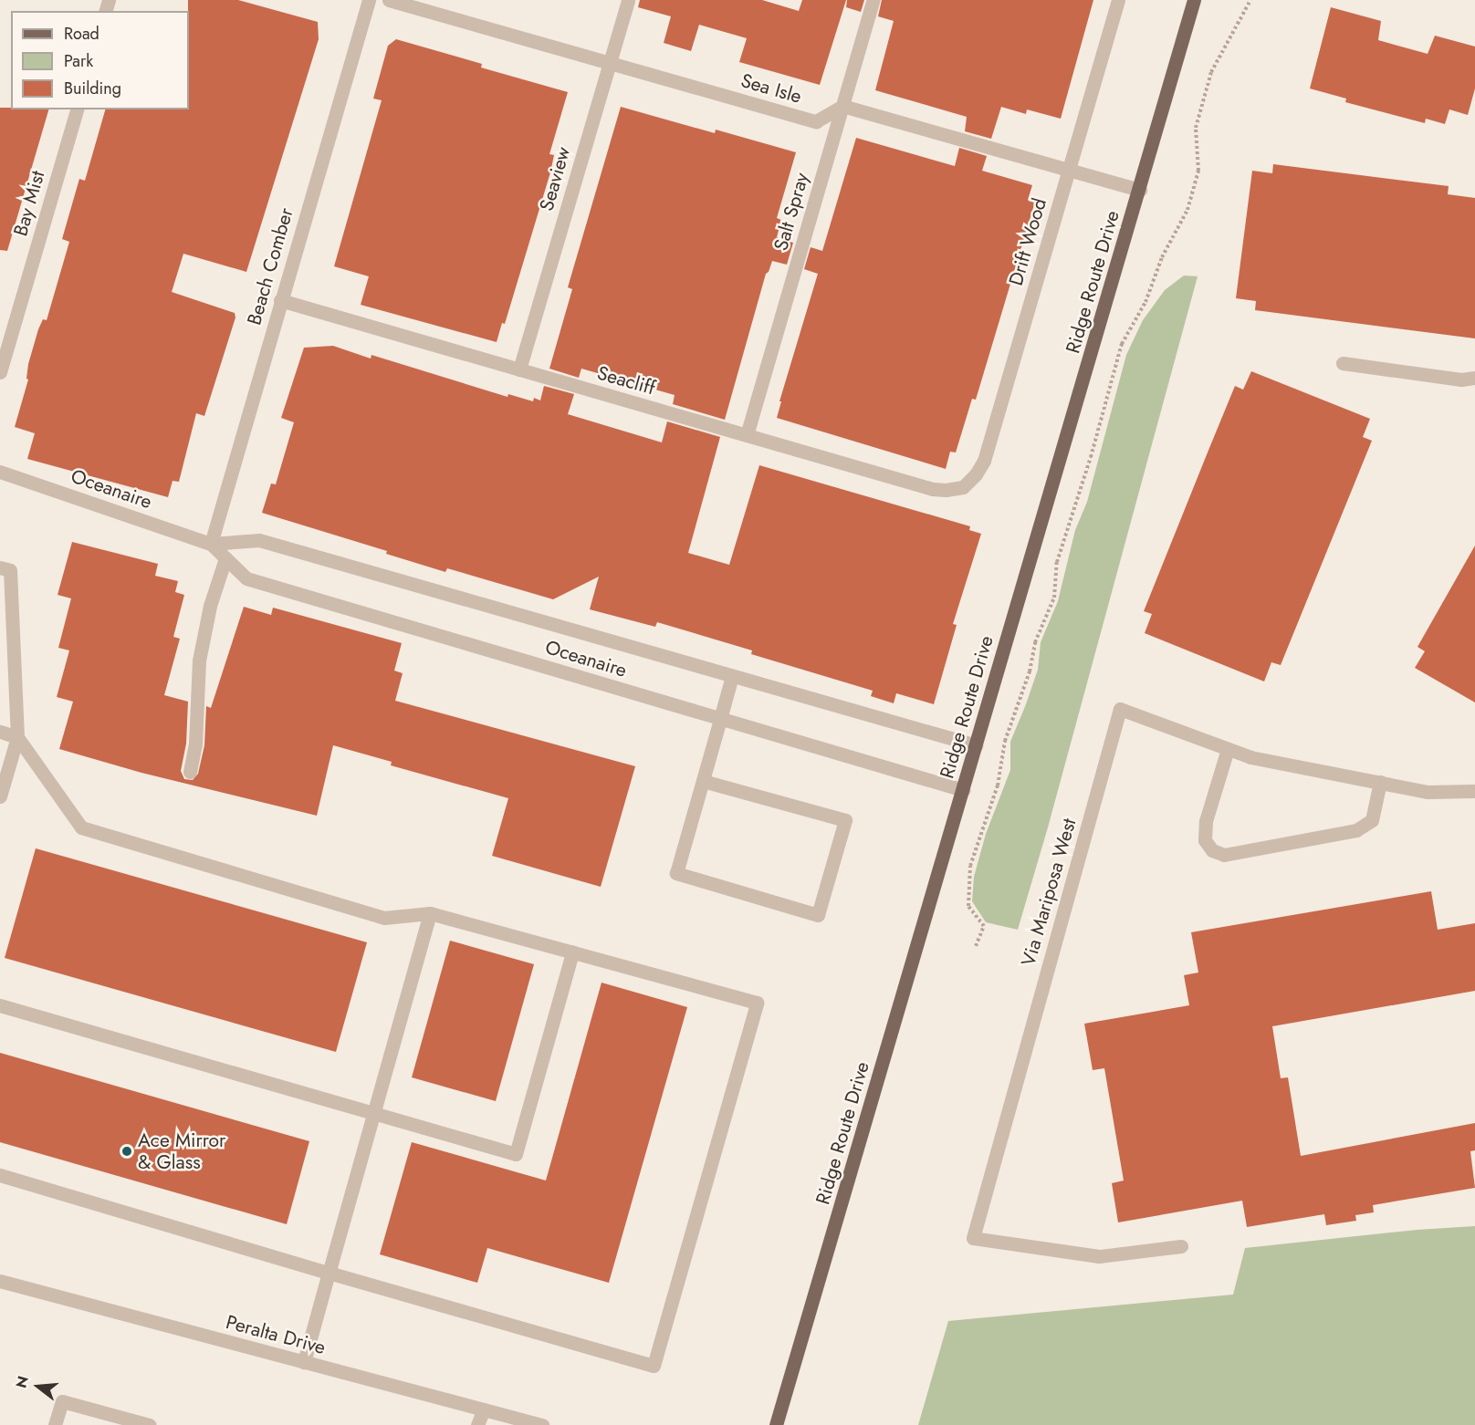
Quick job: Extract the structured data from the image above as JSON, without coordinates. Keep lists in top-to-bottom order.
{
  "streets": {
    "main road": ["Ridge Route Drive"],
    "street": [
      "Sea Isle",
      "Seaview",
      "Bay Mist",
      "Salt Spray",
      "Drift Wood",
      "Beach Comber",
      "Seacliff",
      "Oceanaire",
      "Via Mariposa West",
      "Peralta Drive"
    ]
  },
  "crossings": [
    ["Sea Isle", "Seaview"],
    ["Sea Isle", "Salt Spray"],
    ["Seaview", "Seacliff"],
    ["Salt Spray", "Seacliff"],
    ["Drift Wood", "Seacliff"],
    ["Beach Comber", "Seacliff"],
    ["Beach Comber", "Oceanaire"],
    ["Ridge Route Drive", "Oceanaire"]
  ],
  "places": ["Ace Mirror & Glass"],
  "legend": ["Road", "Park", "Building"],
  "north": "left"
}
